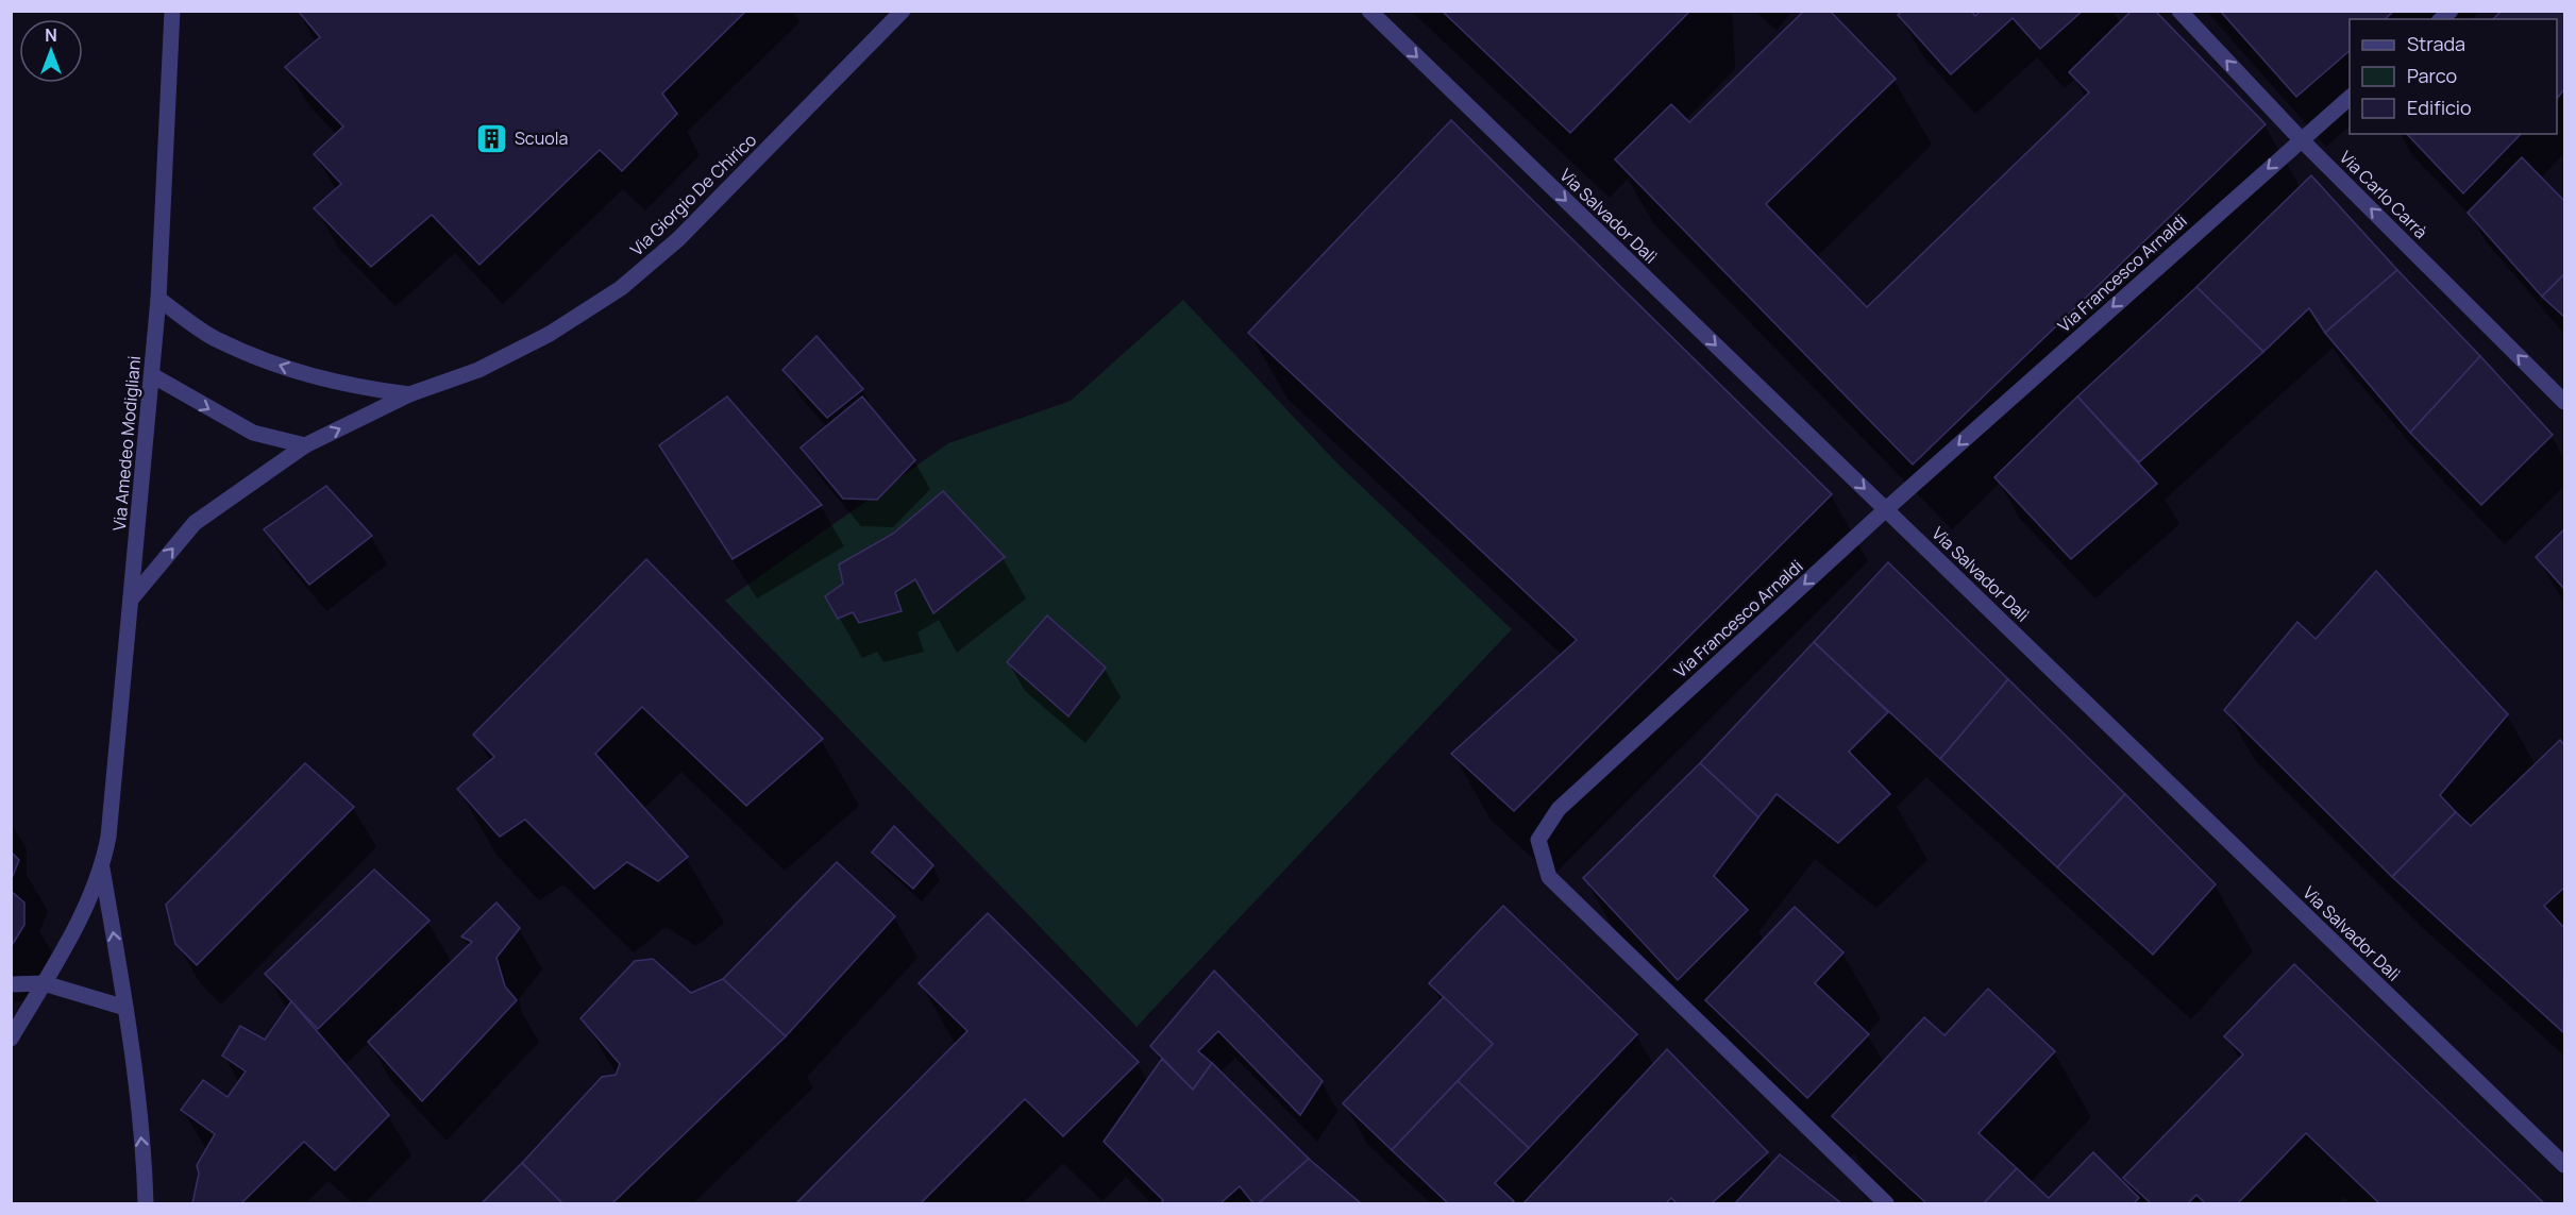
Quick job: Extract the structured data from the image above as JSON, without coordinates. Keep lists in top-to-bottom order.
{
  "streets": {
    "street": [
      "Via Giorgio De Chirico",
      "Via Carlo Carrà",
      "Via Salvador Dalì",
      "Via Francesco Arnaldi",
      "Via Amedeo Modigliani"
    ]
  },
  "crossings": [
    ["Via Giorgio De Chirico", "Via Amedeo Modigliani"],
    ["Via Carlo Carrà", "Via Francesco Arnaldi"],
    ["Via Salvador Dalì", "Via Francesco Arnaldi"]
  ],
  "one_way": ["Via Carlo Carrà", "Via Salvador Dalì"],
  "places": {
    "building": ["Scuola"]
  },
  "legend": ["Strada", "Parco", "Edificio"],
  "north": "top"
}
